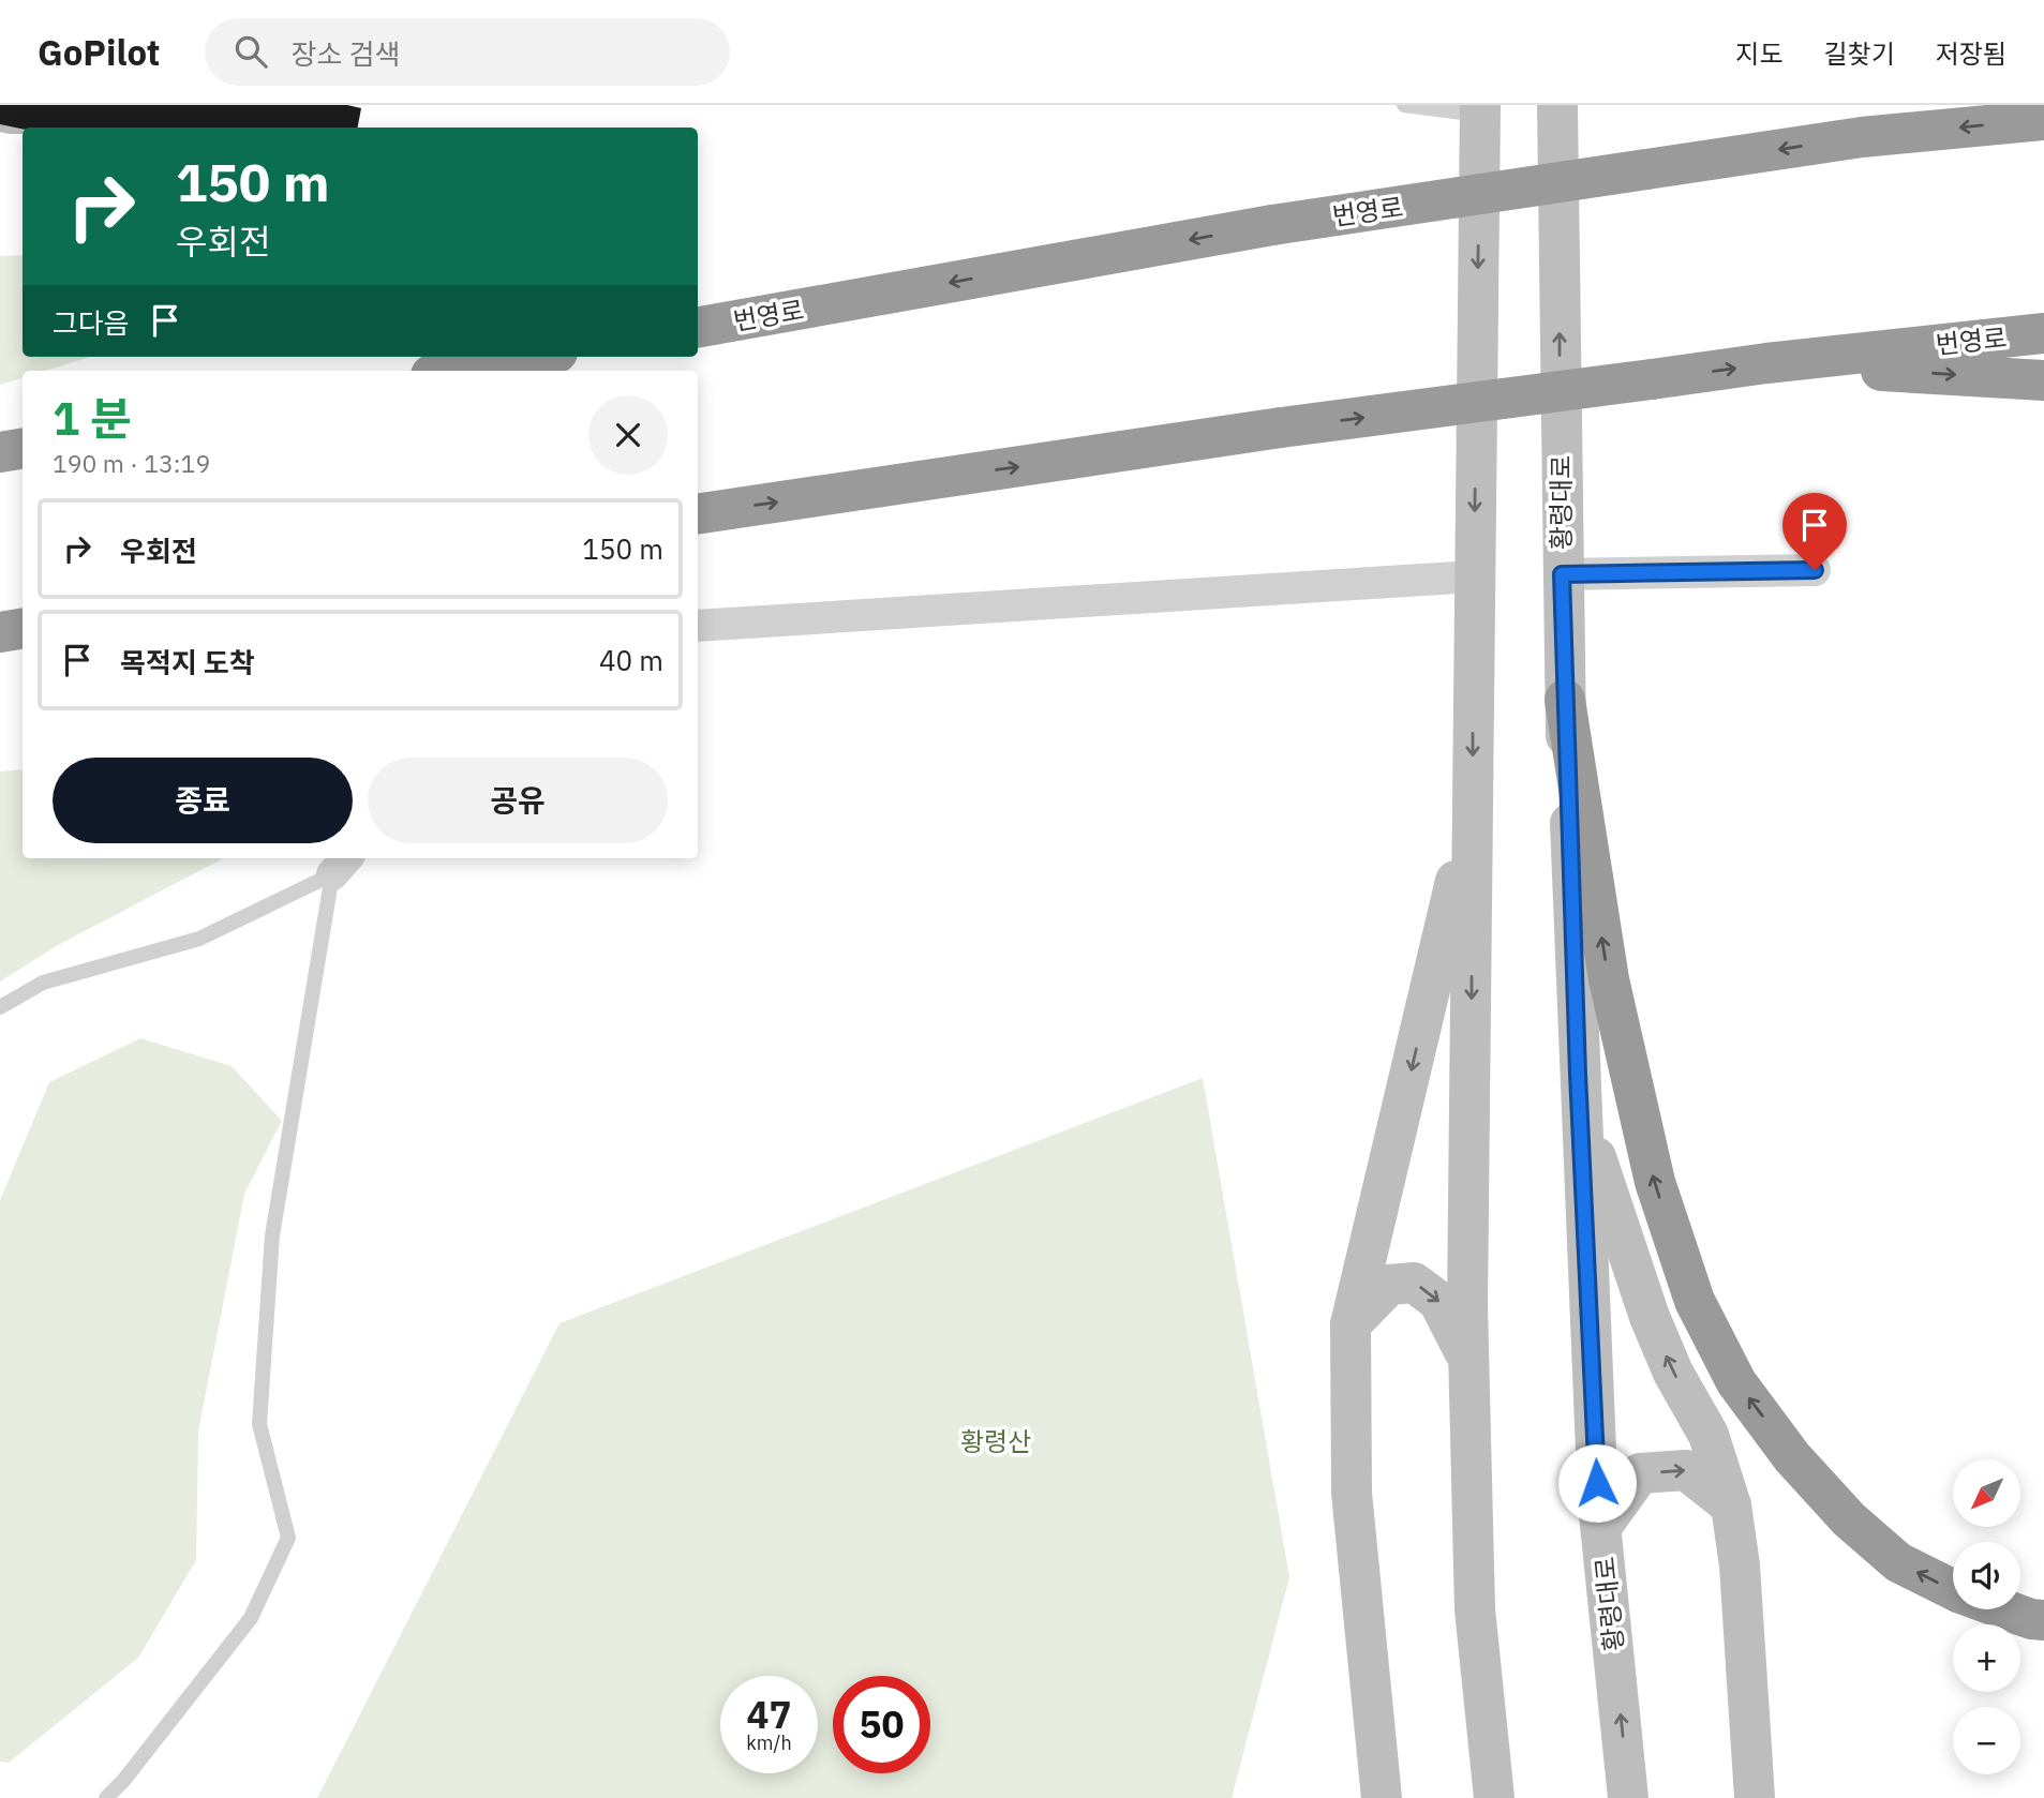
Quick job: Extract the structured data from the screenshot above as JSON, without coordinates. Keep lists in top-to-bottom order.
{
  "streets": {
    "highway": ["번영로"],
    "main road": ["황령대로"]
  },
  "parks": ["황령산"],
  "north": "bottom left",
  "page": {
    "header": "GoPilot",
    "search": "장소 검색",
    "nav": ["지도", "길찾기", "저장됨"],
    "turn": ["150 m", "우회전"],
    "then": "그다음",
    "heading": ["1 분", "190 m · 13:19"],
    "list": [
      {
        "name": "우회전",
        "value": "150 m"
      },
      {
        "name": "목적지 도착",
        "value": "40 m"
      }
    ],
    "buttons": ["종료", "공유"],
    "map_buttons": ["+", "−"],
    "speed": "47 km/h",
    "limit": "50"
  }
}
